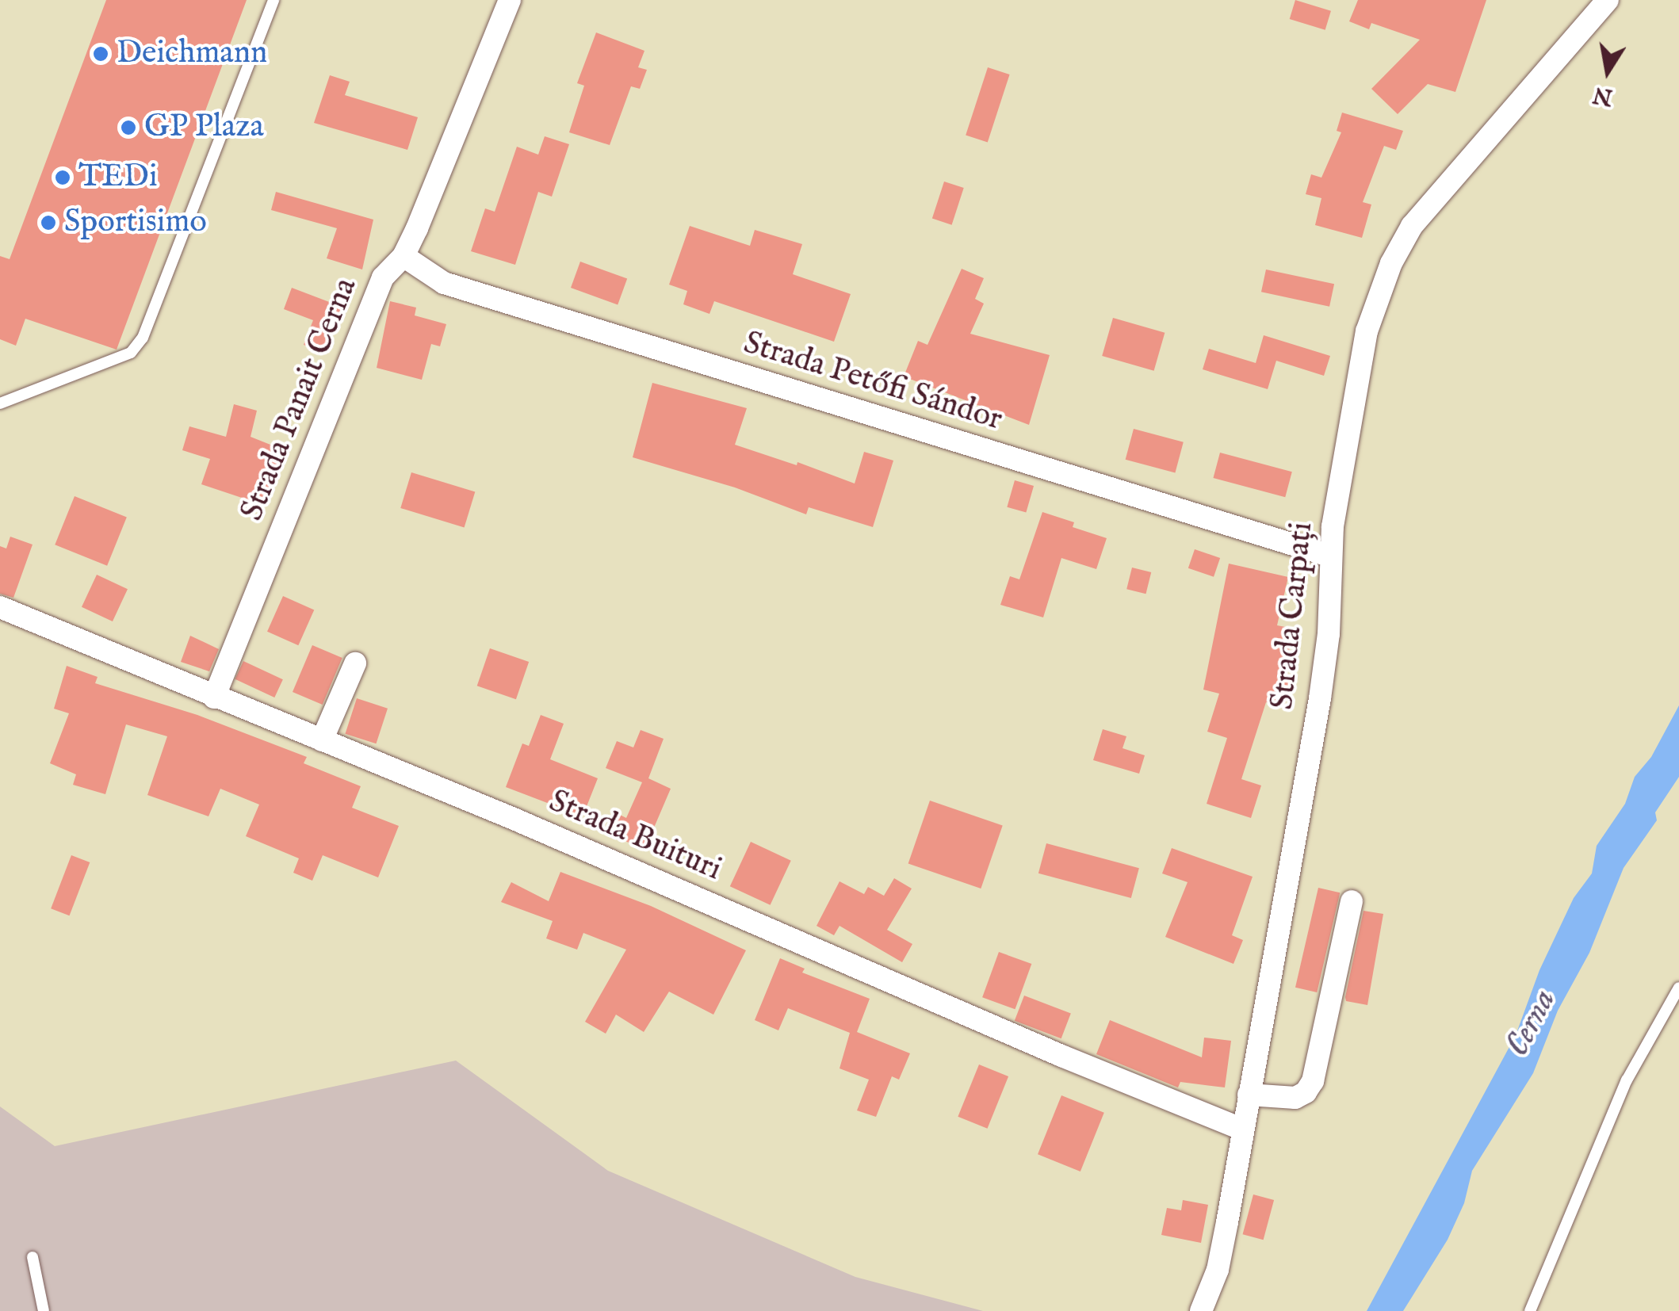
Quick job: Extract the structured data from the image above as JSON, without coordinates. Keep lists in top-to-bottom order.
{
  "streets": {
    "street": [
      "Strada Petőfi Sándor",
      "Strada Panait Cerna",
      "Strada Carpați",
      "Strada Buituri"
    ]
  },
  "crossings": [
    ["Strada Petőfi Sándor", "Strada Panait Cerna"],
    ["Strada Petőfi Sándor", "Strada Carpați"],
    ["Strada Panait Cerna", "Strada Buituri"],
    ["Strada Carpați", "Strada Buituri"]
  ],
  "water": ["Cerna"],
  "places": [
    "Deichmann",
    "GP Plaza",
    "TEDi",
    "Sportisimo"
  ],
  "north": "bottom"
}
